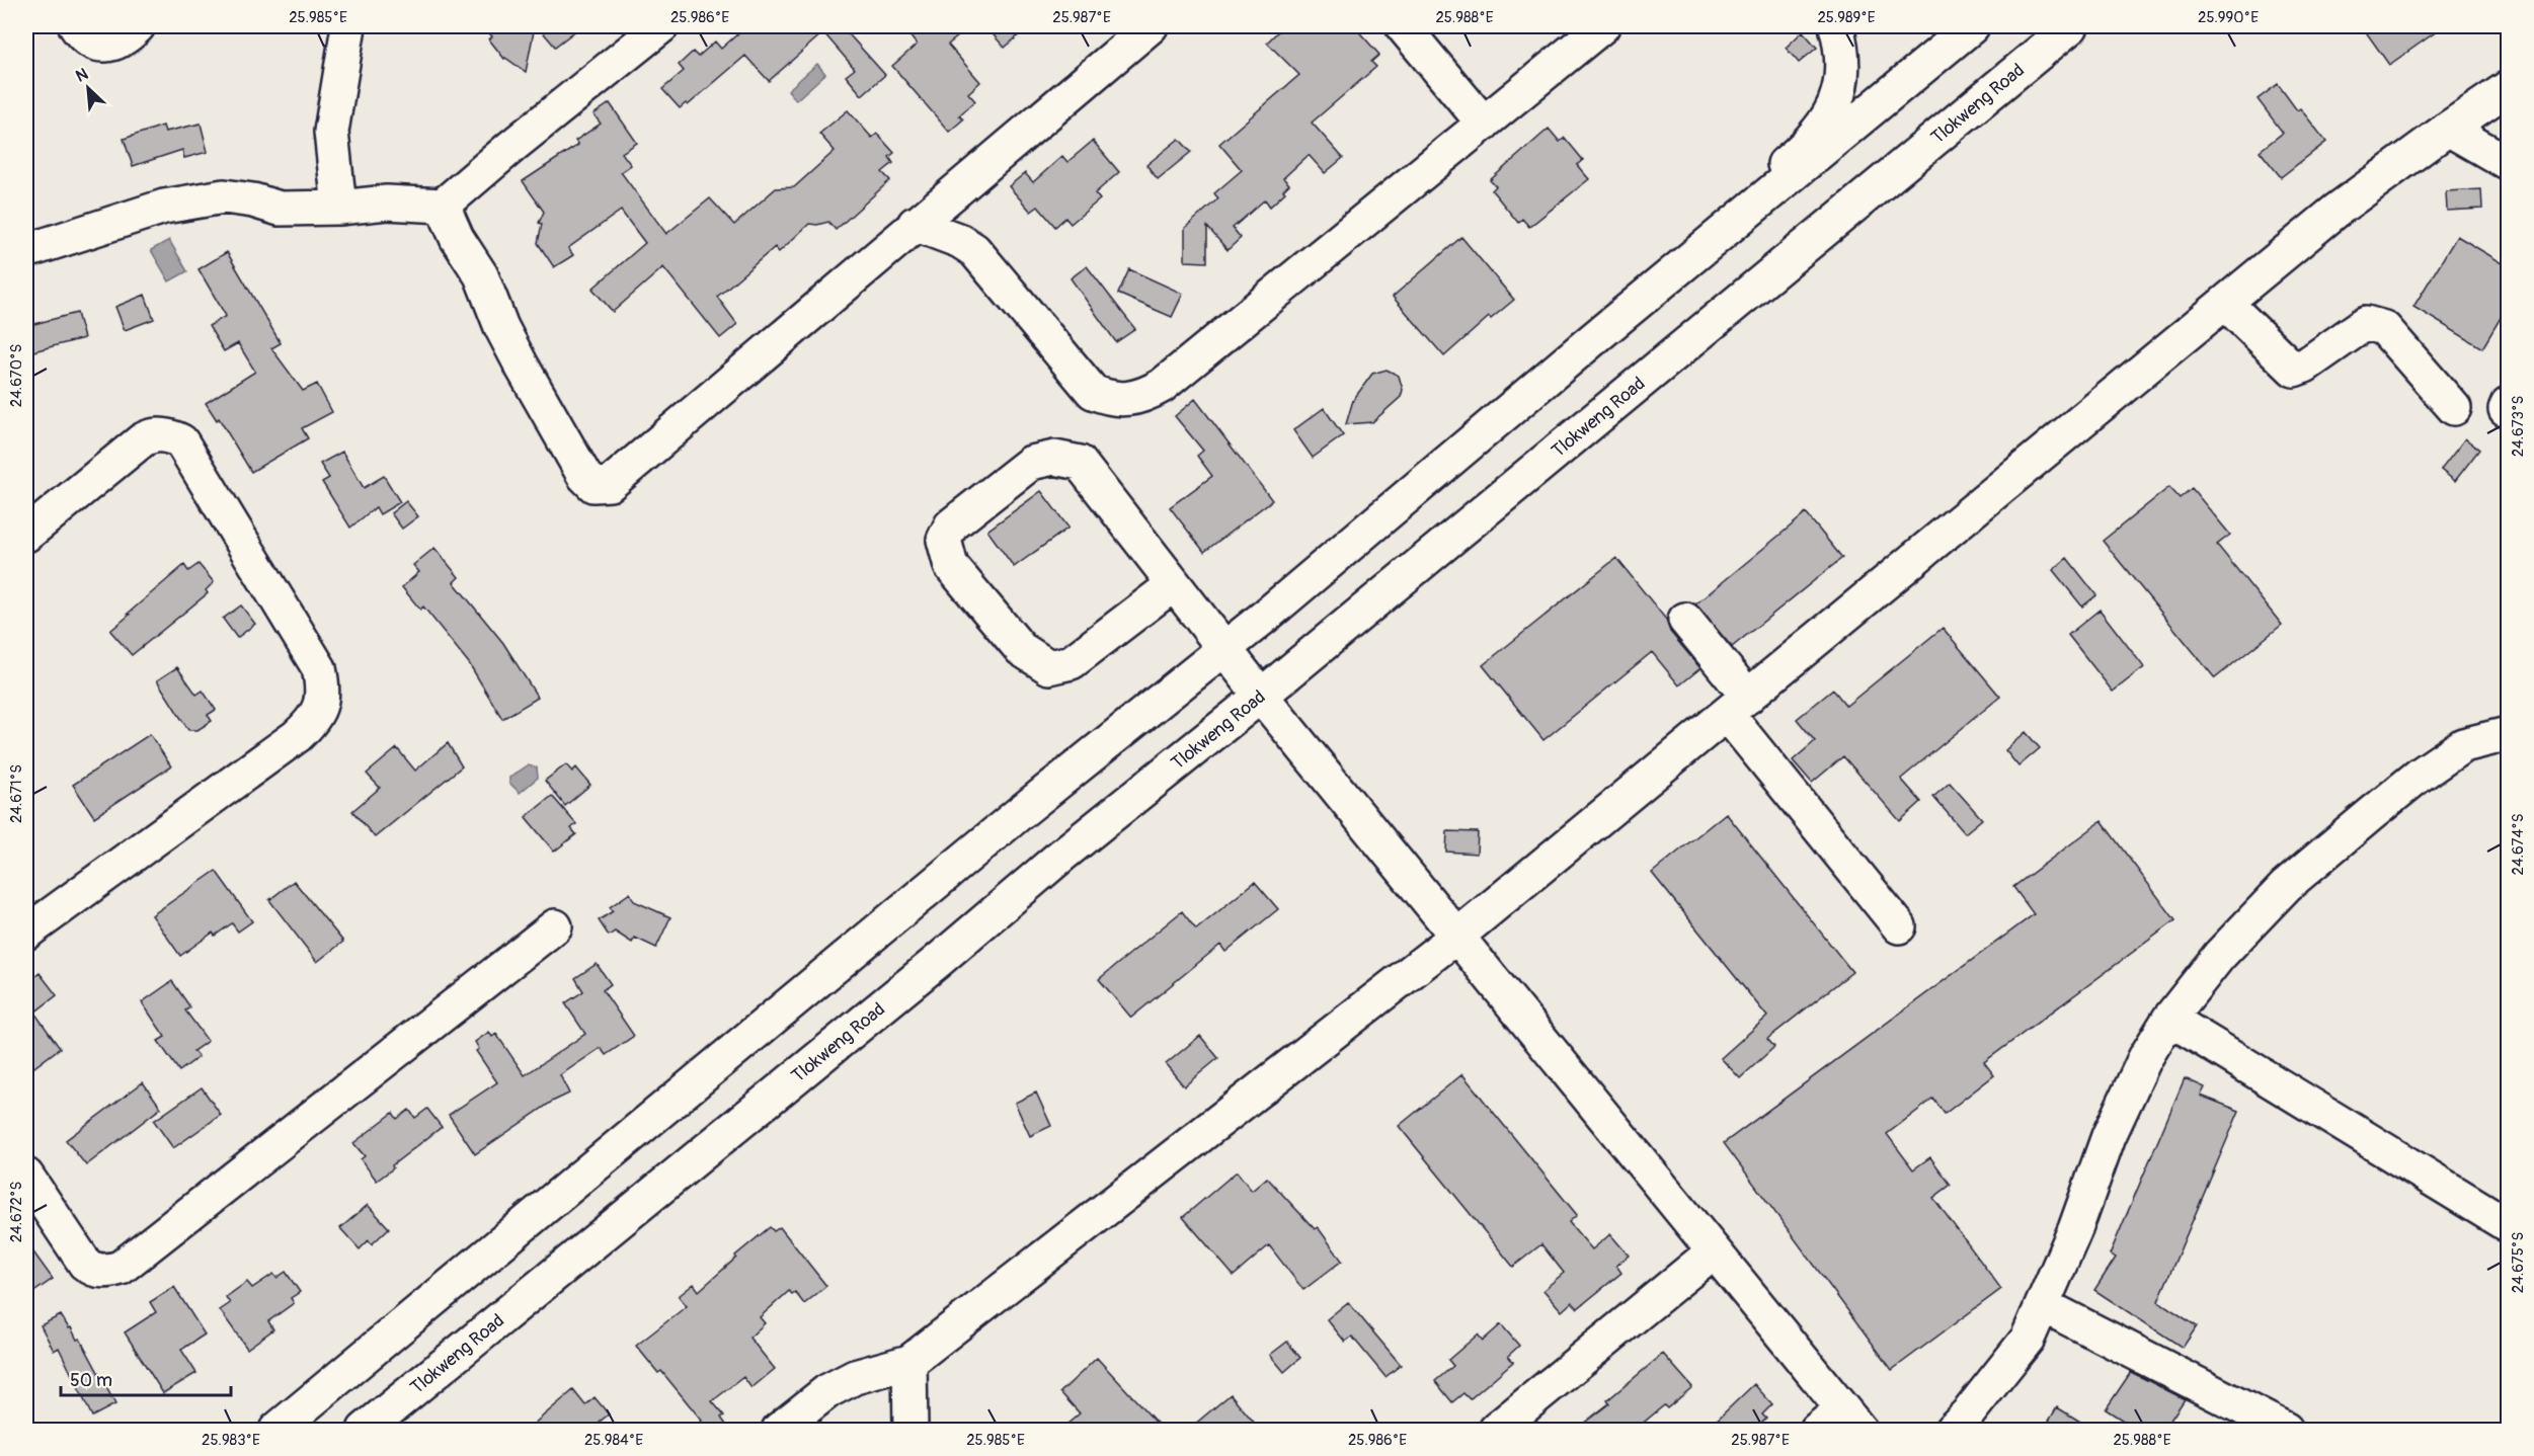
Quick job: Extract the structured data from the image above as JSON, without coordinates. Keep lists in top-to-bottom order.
{
  "streets": {
    "street": ["Tlokweng Road"]
  },
  "scale_bar": "50 m",
  "north": "top left",
  "coordinates": [
    "25.985°E",
    "25.986°E",
    "25.987°E",
    "25.988°E",
    "25.989°E",
    "25.990°E",
    "24.670°S",
    "24.673°S",
    "24.671°S",
    "24.674°S",
    "24.672°S",
    "24.675°S",
    "25.983°E",
    "25.984°E"
  ]
}
